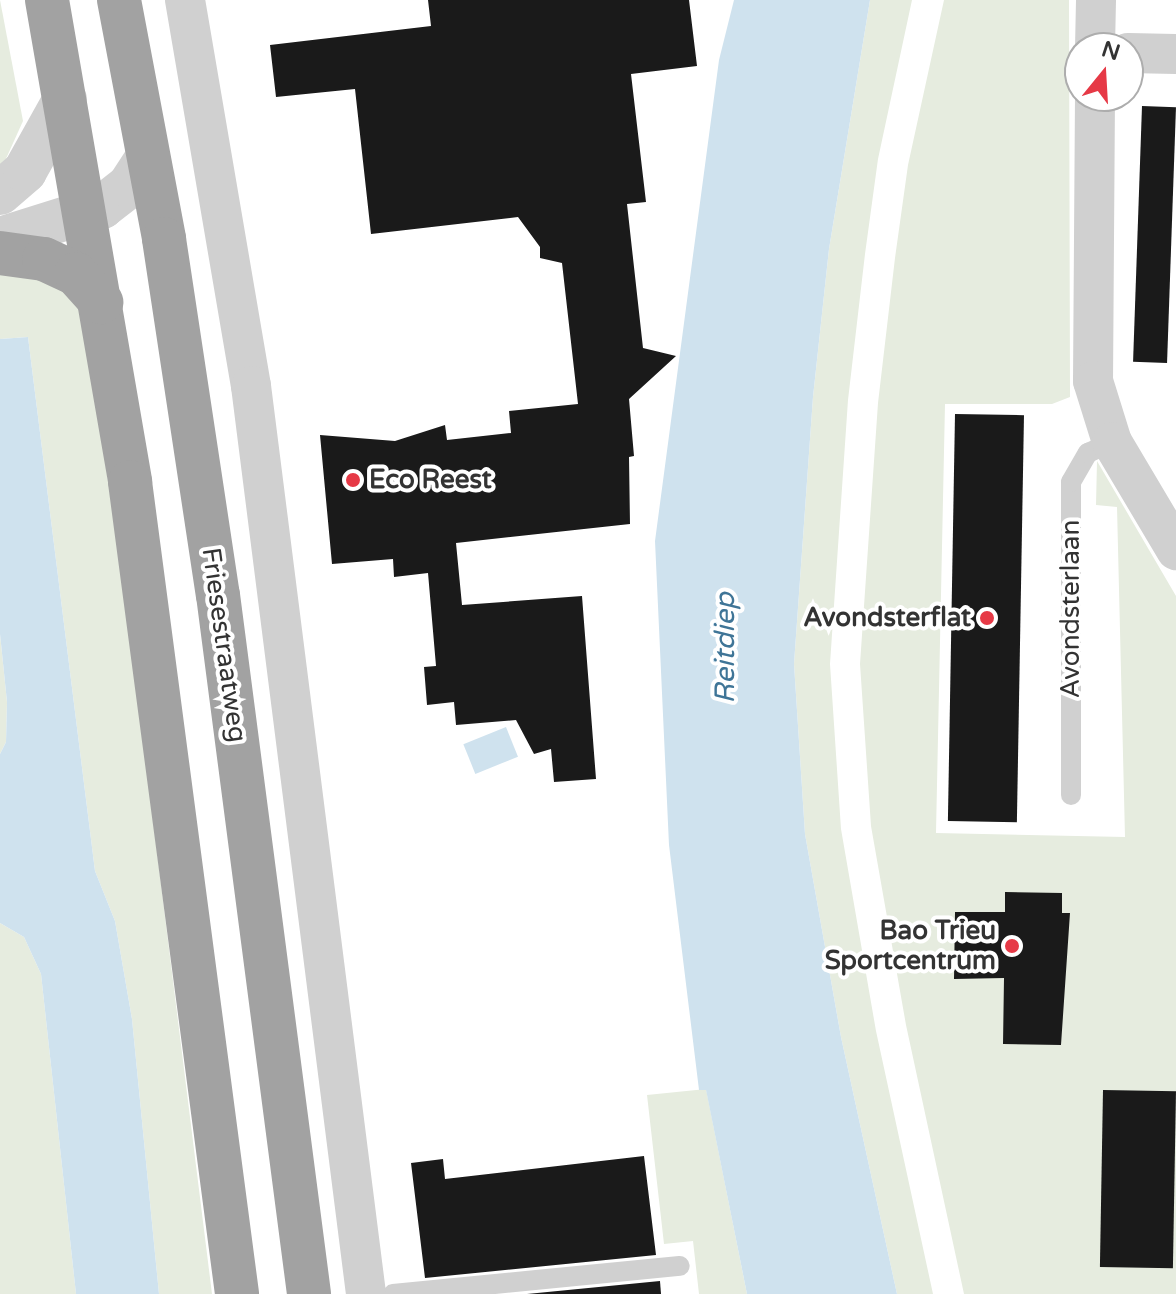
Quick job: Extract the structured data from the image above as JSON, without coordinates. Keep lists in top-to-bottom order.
{
  "streets": {
    "highway": ["Friesestraatweg"],
    "lane": ["Avondsterlaan"]
  },
  "water": ["Reitdiep"],
  "places": ["Eco Reest", "Avondsterflat", "Bao Trieu Sportcentrum"],
  "north": "top"
}
